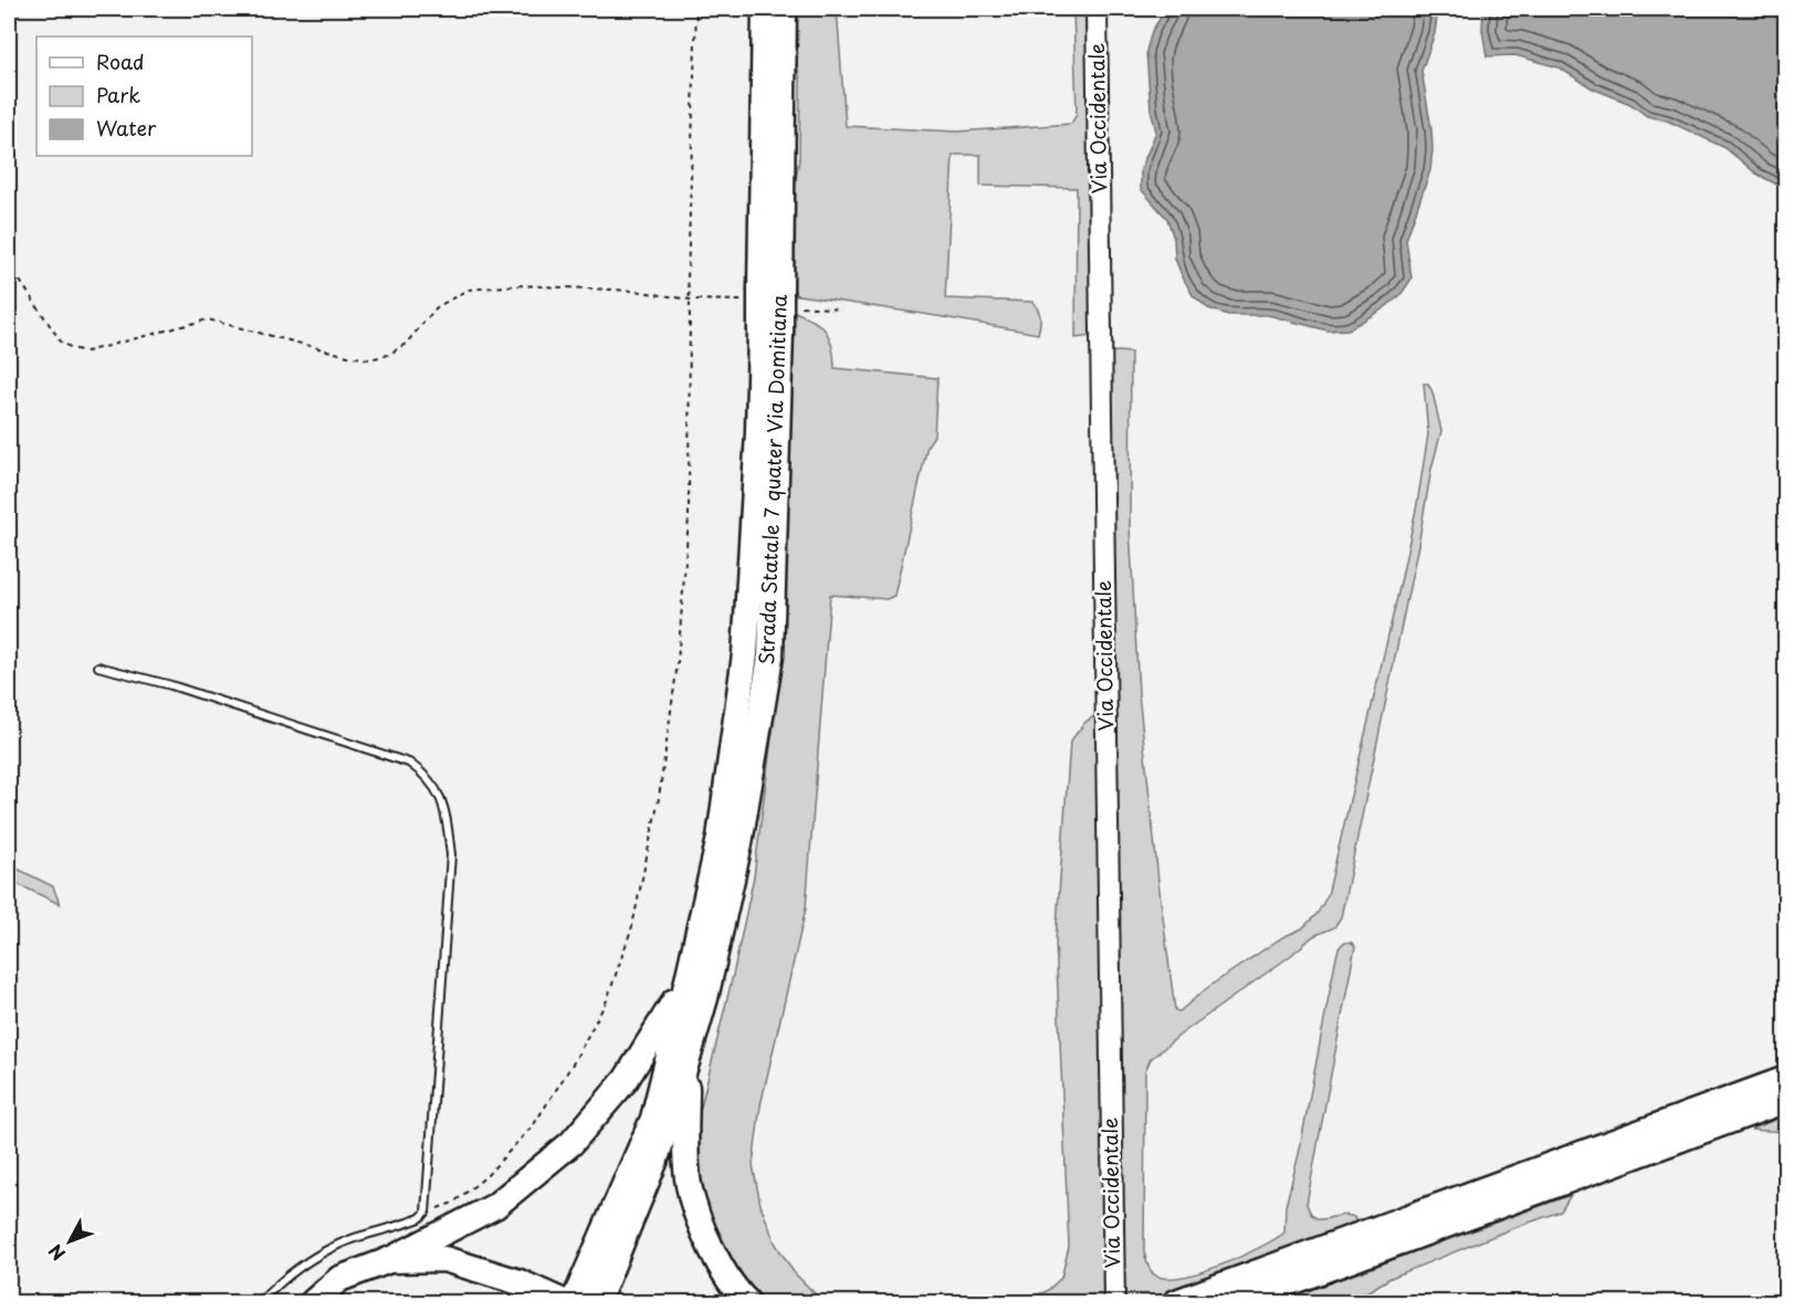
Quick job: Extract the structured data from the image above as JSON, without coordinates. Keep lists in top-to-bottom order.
{
  "streets": {
    "highway": ["Strada Statale 7 quater Via Domitiana"],
    "street": ["Via Occidentale"]
  },
  "legend": ["Road", "Park", "Water"],
  "north": "bottom left"
}
